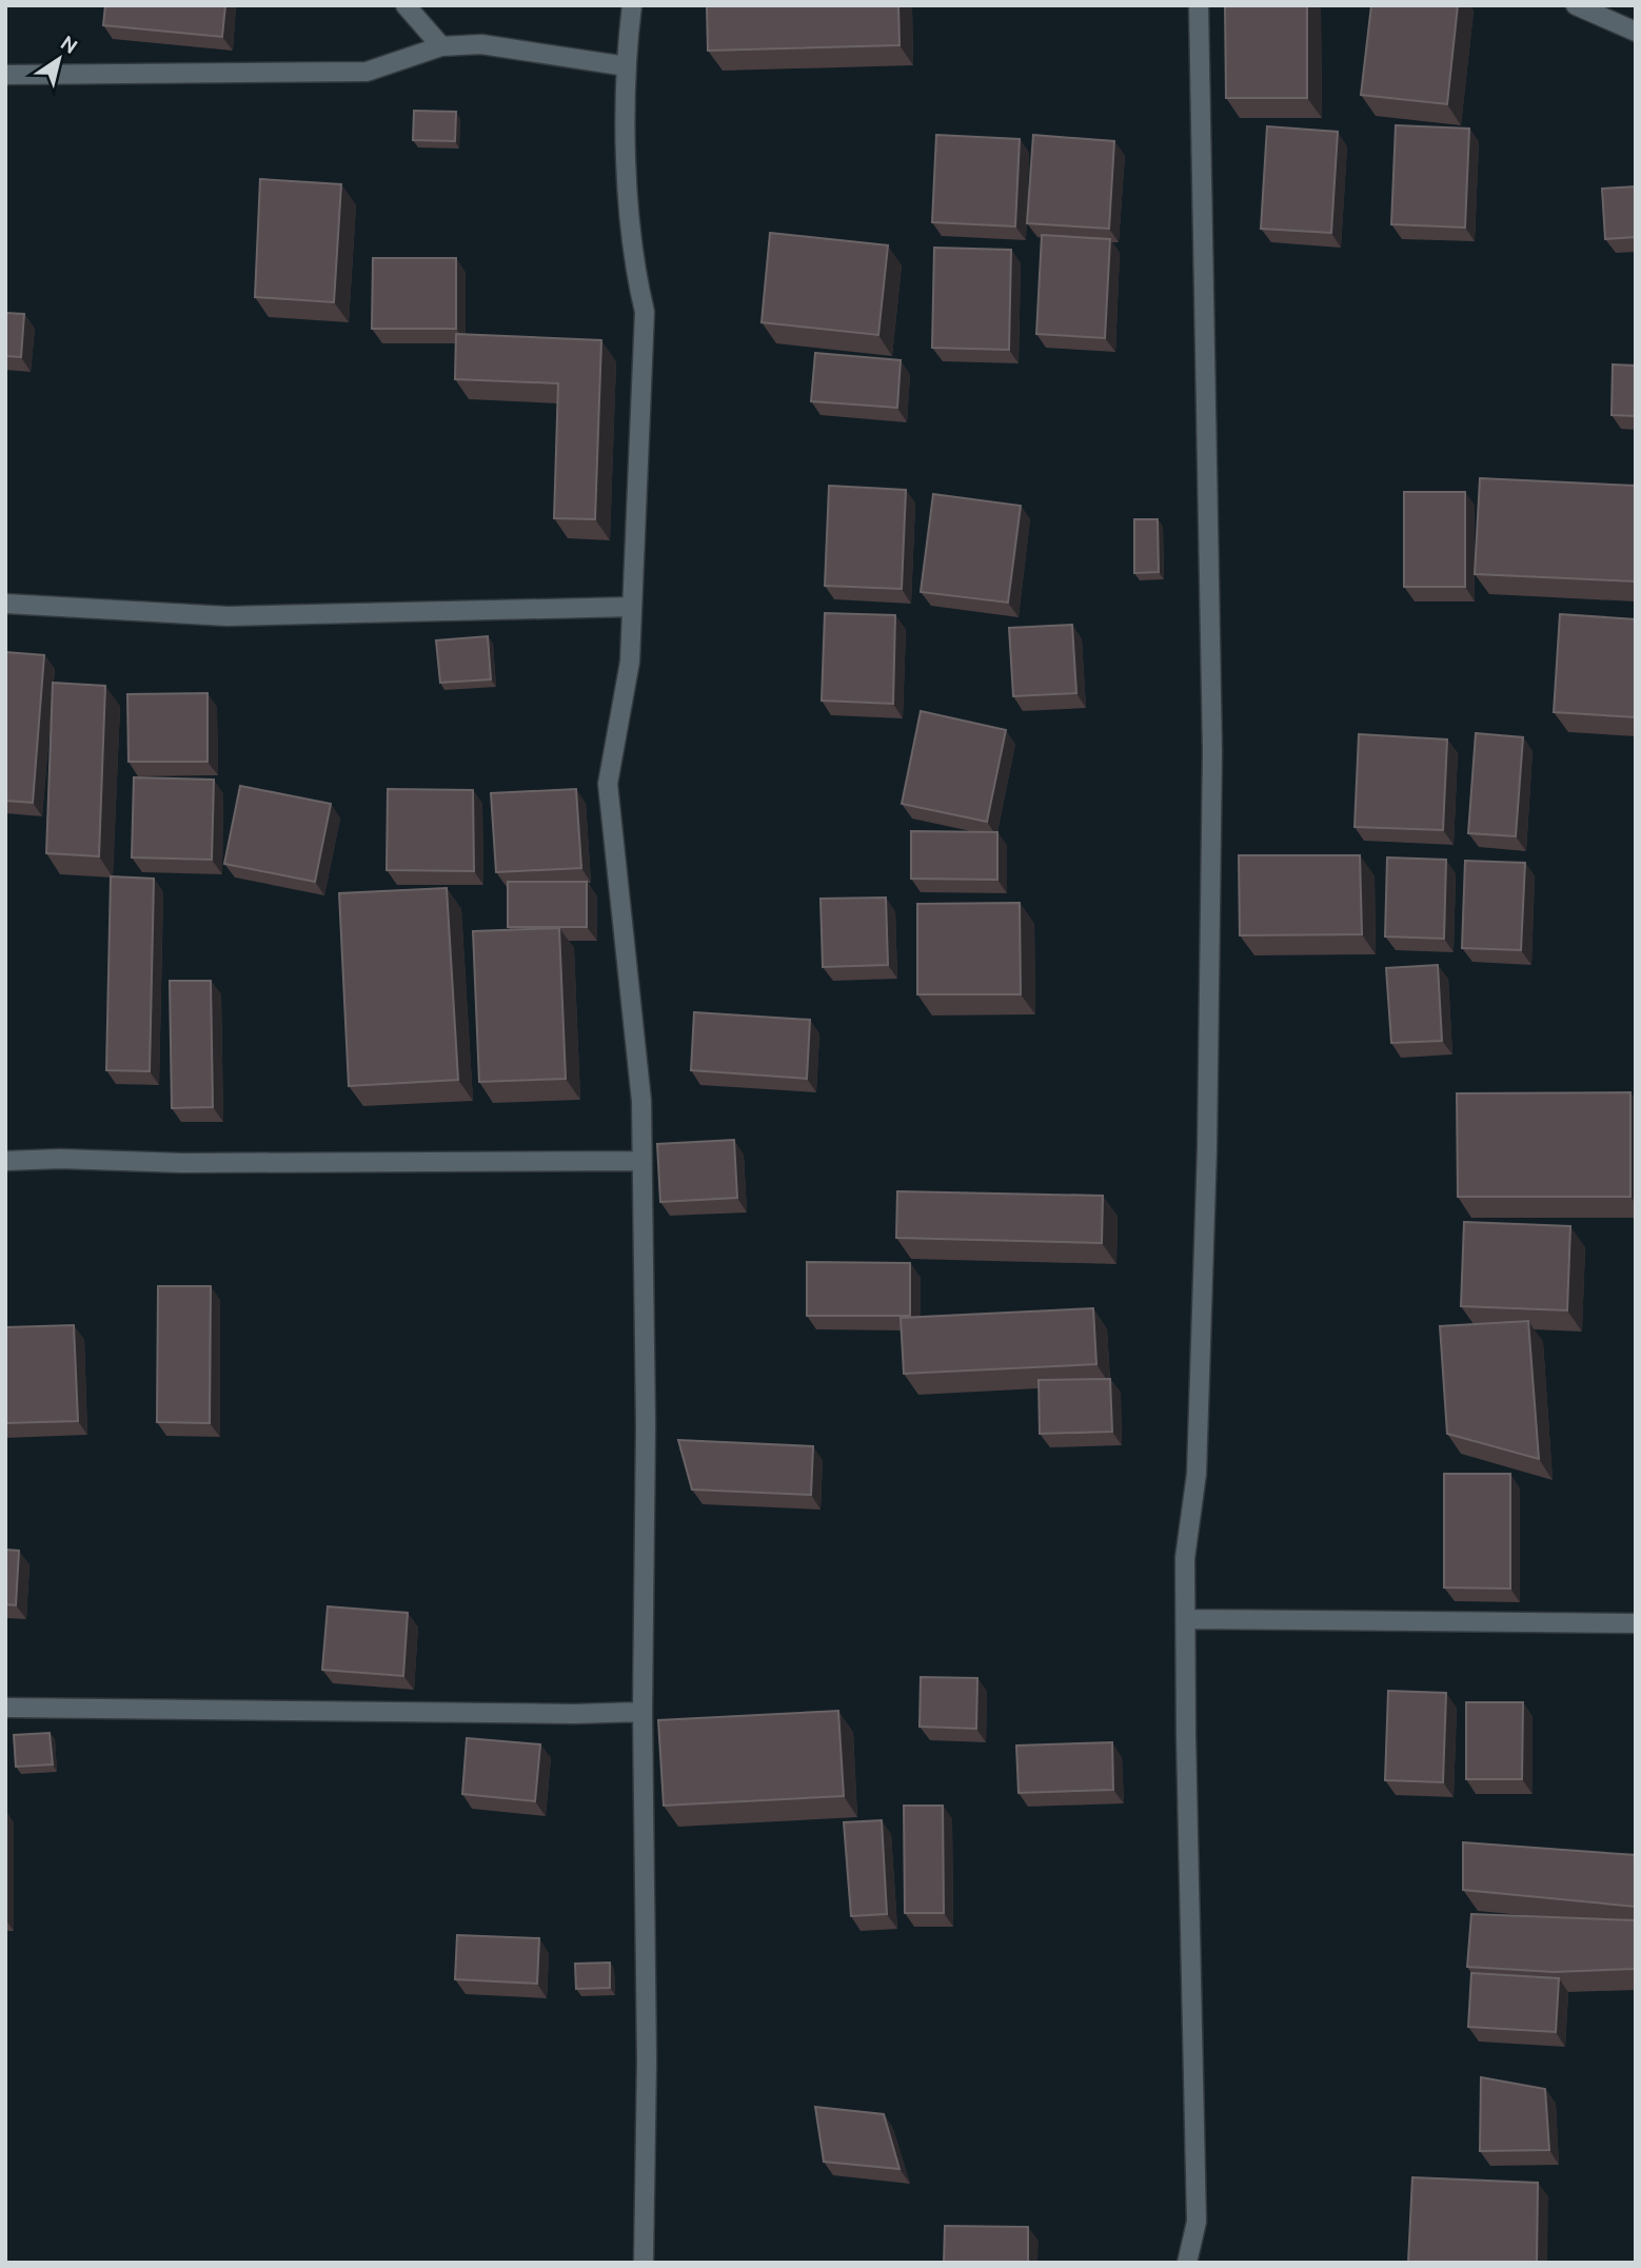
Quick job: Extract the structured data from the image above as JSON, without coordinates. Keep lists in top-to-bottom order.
{
  "north": "top right"
}
